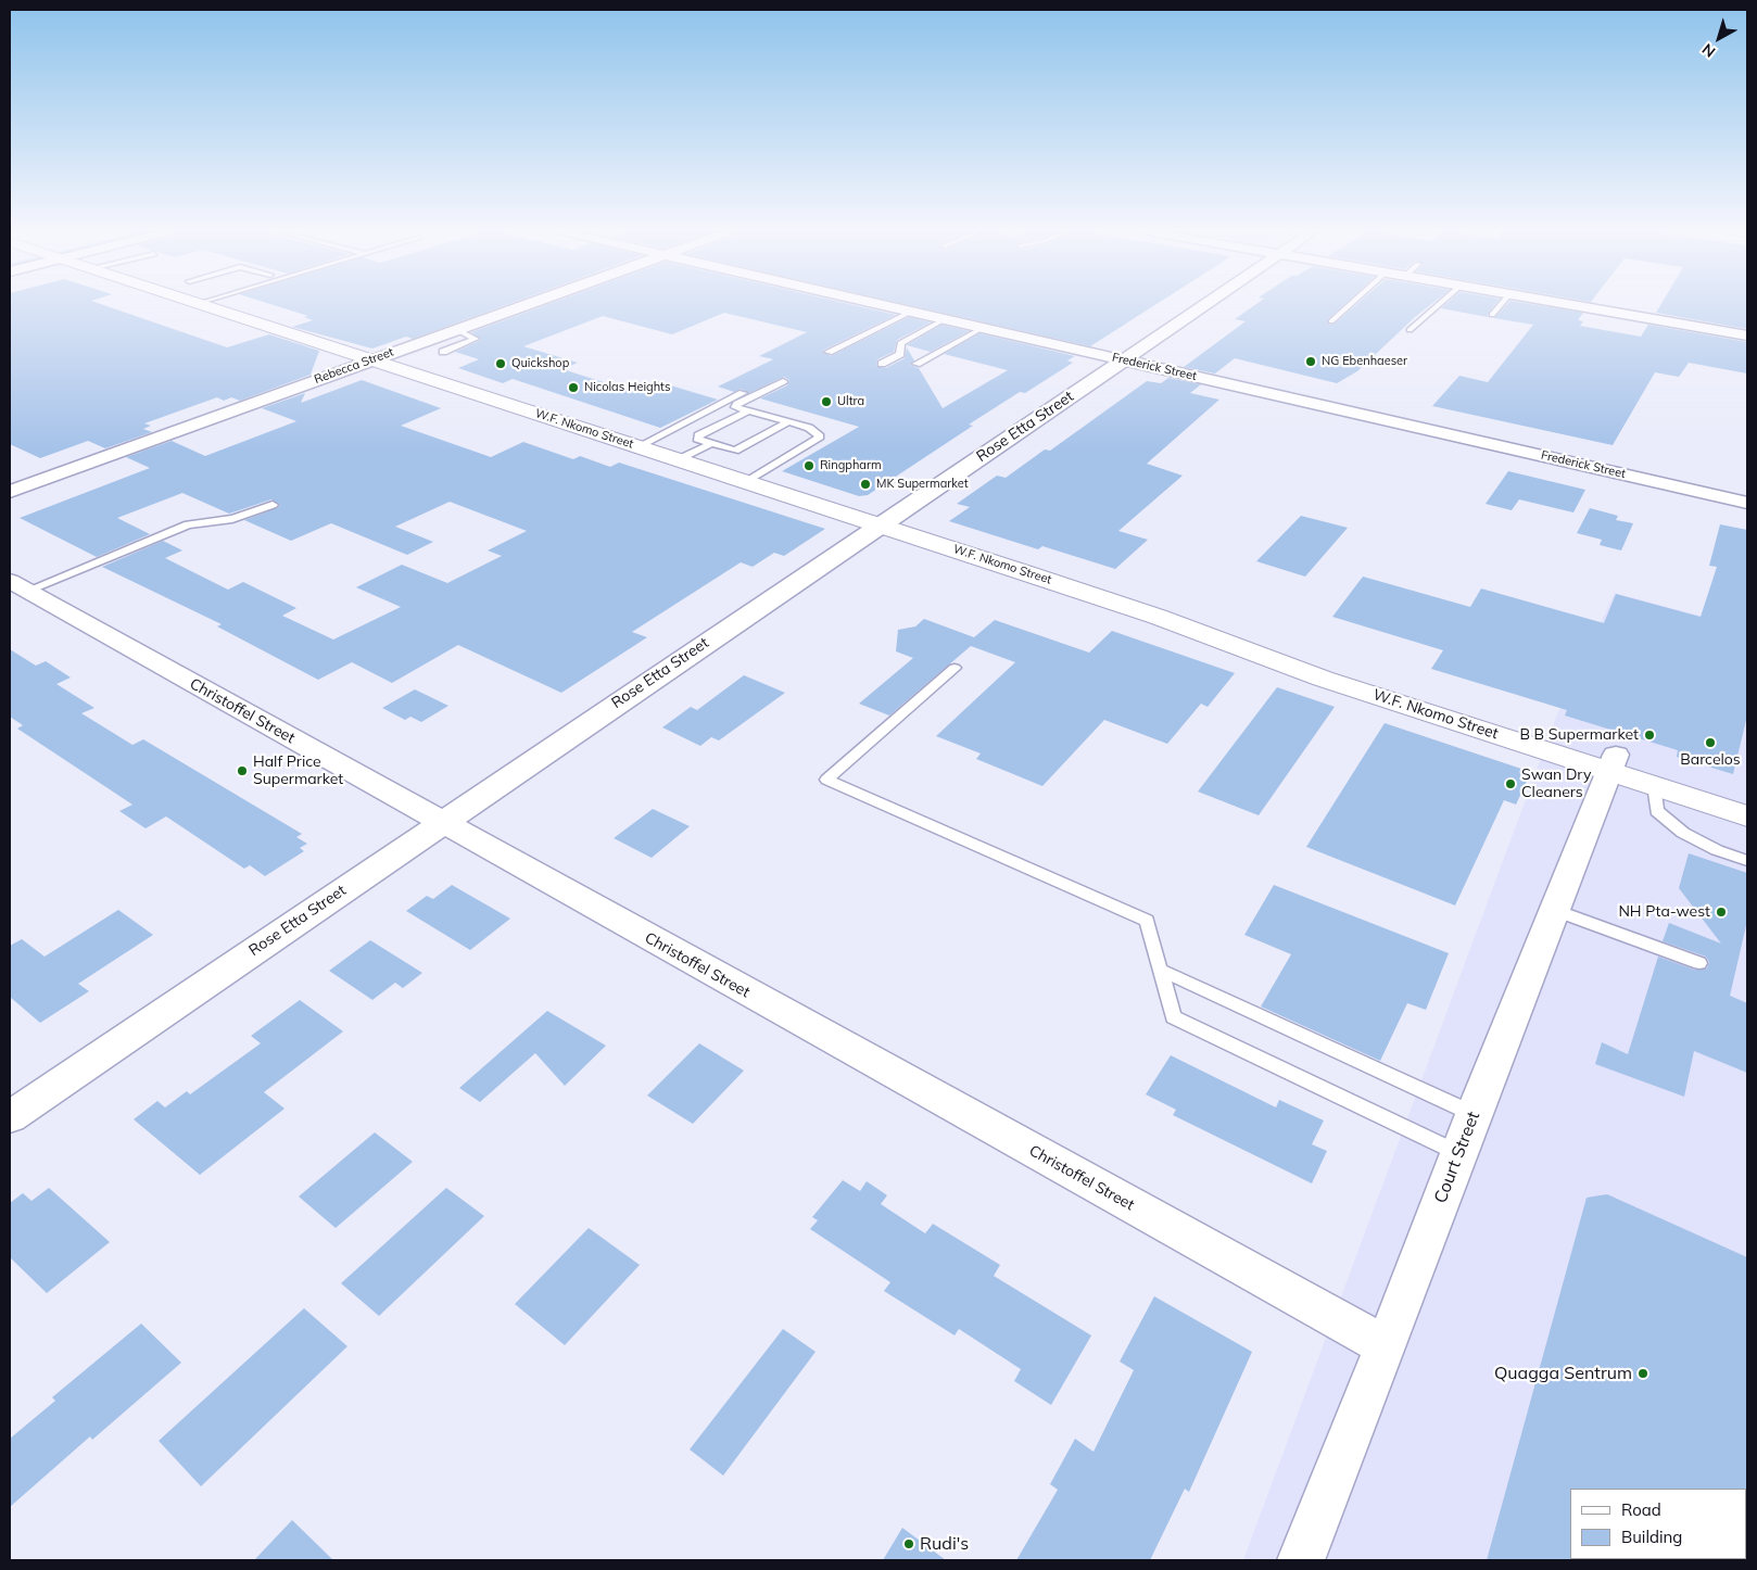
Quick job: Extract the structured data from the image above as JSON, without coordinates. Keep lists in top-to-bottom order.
{
  "streets": {
    "main road": ["W.F. Nkomo Street"],
    "street": [
      "Rebecca Street",
      "Frederick Street",
      "Rose Etta Street",
      "Christoffel Street",
      "Court Street"
    ]
  },
  "crossings": [
    ["Rebecca Street", "W.F. Nkomo Street"],
    ["Frederick Street", "Rose Etta Street"],
    ["Rose Etta Street", "W.F. Nkomo Street"],
    ["Rose Etta Street", "Christoffel Street"],
    ["W.F. Nkomo Street", "Court Street"],
    ["Christoffel Street", "Court Street"]
  ],
  "places": [
    "NG Ebenhaeser",
    "Quickshop",
    "Nicolas Heights",
    "Ultra",
    "Ringpharm",
    "MK Supermarket",
    "B B Supermarket",
    "Barcelos",
    "Half Price Supermarket",
    "Swan Dry Cleaners",
    "NH Pta-west",
    "Quagga Sentrum",
    "Rudi's"
  ],
  "legend": ["Road", "Building"],
  "north": "bottom left"
}
